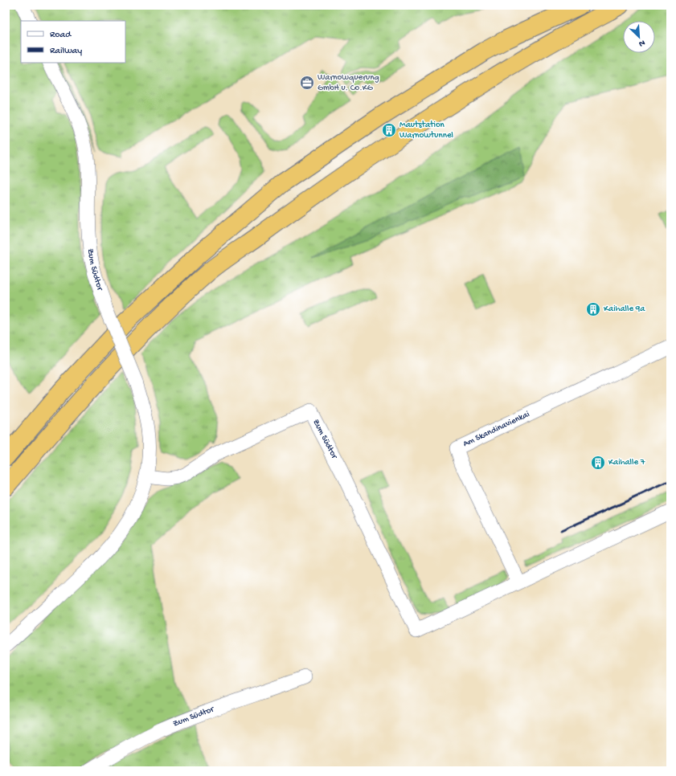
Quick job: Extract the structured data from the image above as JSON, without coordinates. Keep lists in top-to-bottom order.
{
  "streets": {
    "street": ["Zum Südtor", "Am Skandinavienkai"]
  },
  "crossings": [
    ["Zum Südtor", "Am Skandinavienkai"]
  ],
  "places": {
    "office": ["Warnowquerung GmbH u. Co.KG"],
    "building": ["Mautstation Warnowtunnel", "Kaihalle 9a", "Kaihalle 7"]
  },
  "legend": ["Road", "Railway"],
  "north": "bottom right"
}
